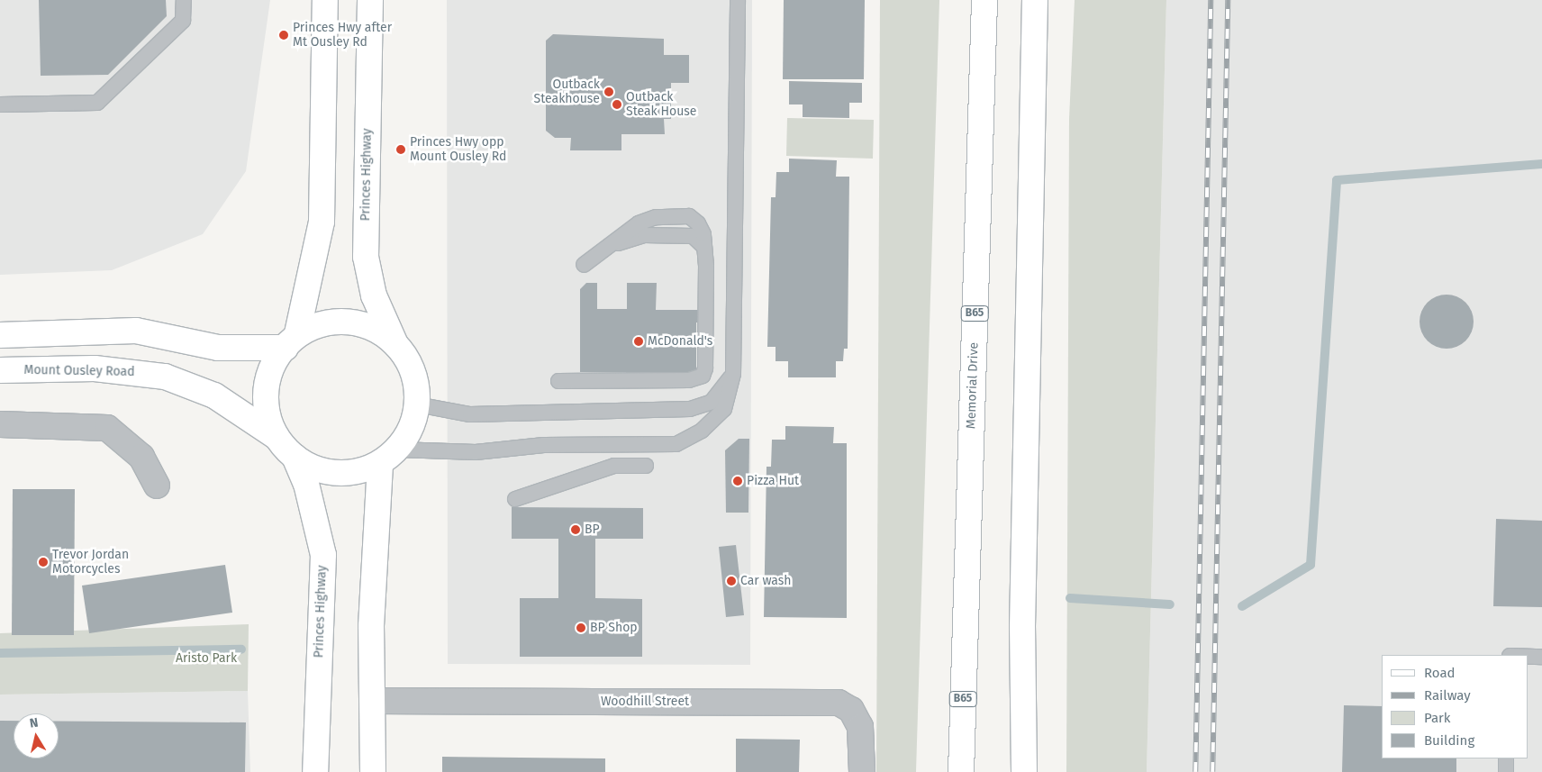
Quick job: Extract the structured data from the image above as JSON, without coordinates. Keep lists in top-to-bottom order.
{
  "streets": {
    "main road": [
      "Princes Highway",
      "B65",
      "Mount Ousley Road",
      "Memorial Drive"
    ],
    "street": ["Woodhill Street"]
  },
  "crossings": [
    ["Princes Highway", "Mount Ousley Road"]
  ],
  "parks": ["Aristo Park"],
  "places": [
    "Princes Hwy after Mt Ousley Rd",
    "Outback Steakhouse",
    "Outback Steak House",
    "Princes Hwy opp Mount Ousley Rd",
    "McDonald's",
    "Pizza Hut",
    "BP",
    "Trevor Jordan Motorcycles",
    "Car wash",
    "BP Shop"
  ],
  "legend": [
    "Road",
    "Railway",
    "Park",
    "Building"
  ],
  "north": "top"
}
